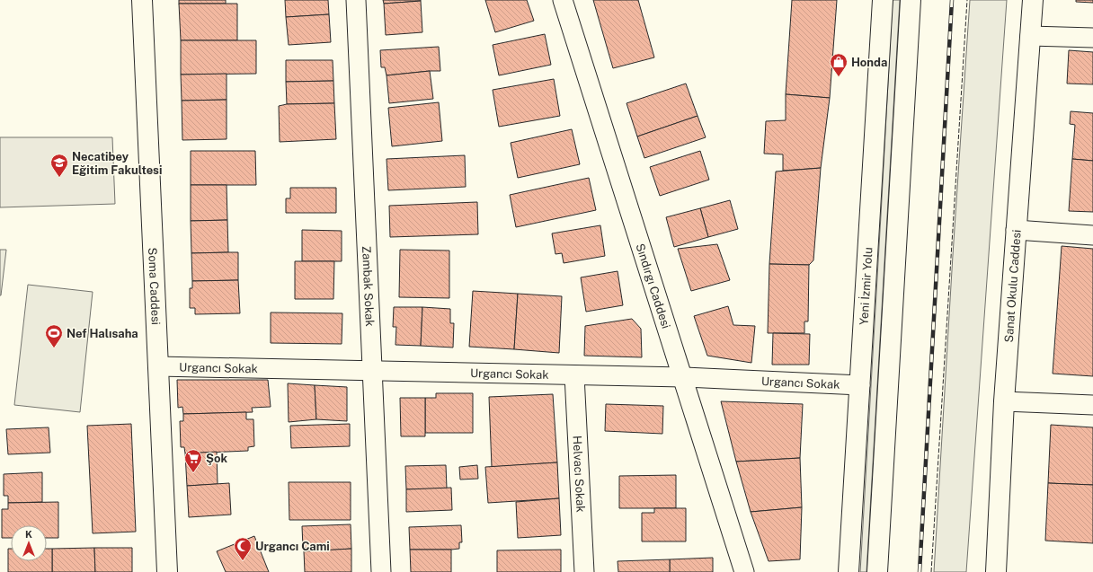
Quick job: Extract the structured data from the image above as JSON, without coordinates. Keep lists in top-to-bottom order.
{
  "streets": {
    "main road": ["Soma Caddesi", "Sanat Okulu Caddesi", "Yeni İzmir Yolu"],
    "street": [
      "Zambak Sokak",
      "Sındırgı Caddesi",
      "Urgancı Sokak",
      "Helvacı Sokak"
    ]
  },
  "crossings": [
    ["Soma Caddesi", "Urgancı Sokak"],
    ["Zambak Sokak", "Urgancı Sokak"],
    ["Sındırgı Caddesi", "Urgancı Sokak"],
    ["Yeni İzmir Yolu", "Urgancı Sokak"],
    ["Urgancı Sokak", "Helvacı Sokak"]
  ],
  "places": {
    "shop": ["Honda"],
    "school or university": ["Necatibey Eğitim Fakultesi"],
    "sports": ["Nef Halısaha"],
    "supermarket": ["Şok"],
    "mosque": ["Urgancı Cami"]
  },
  "north": "top"
}
